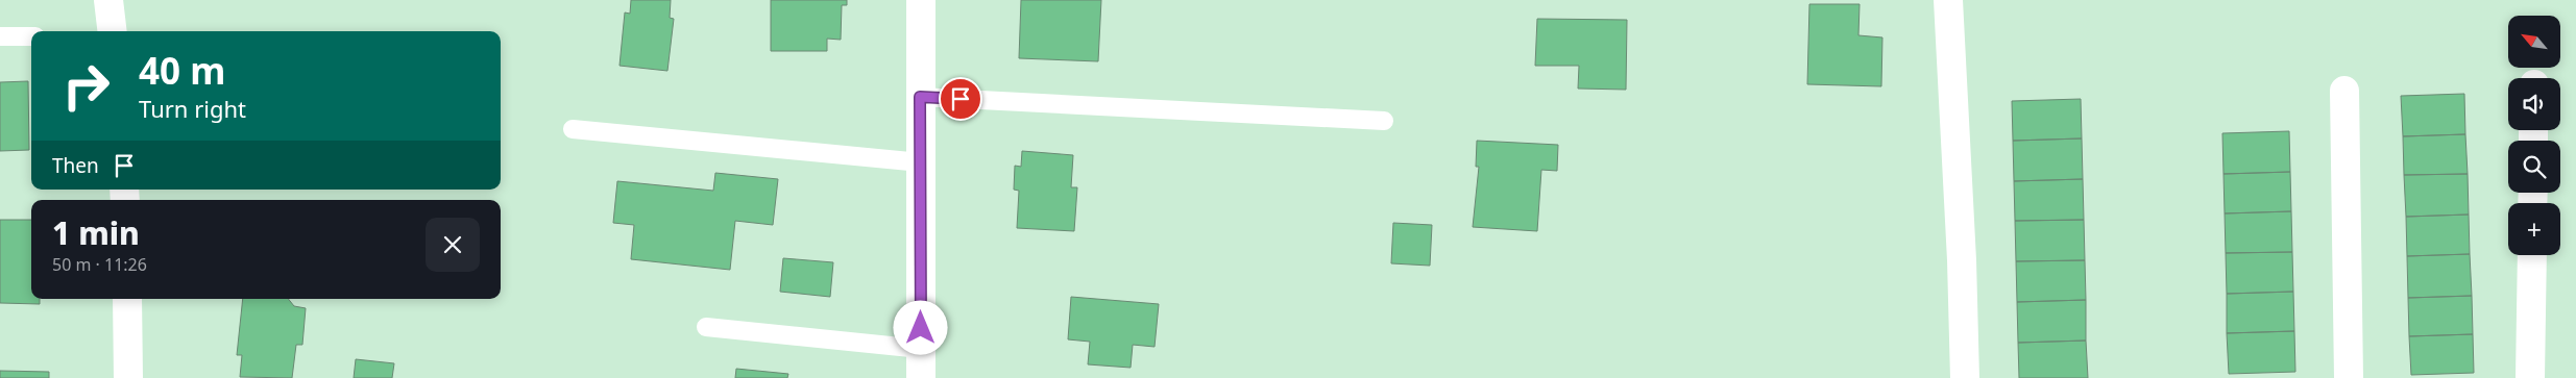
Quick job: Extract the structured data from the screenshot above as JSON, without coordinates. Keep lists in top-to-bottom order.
{
  "north": "top left",
  "page": {
    "map_buttons": "+",
    "turn": ["40 m", "Turn right"],
    "then": "Then",
    "heading": ["1 min", "50 m · 11:26"]
  }
}
